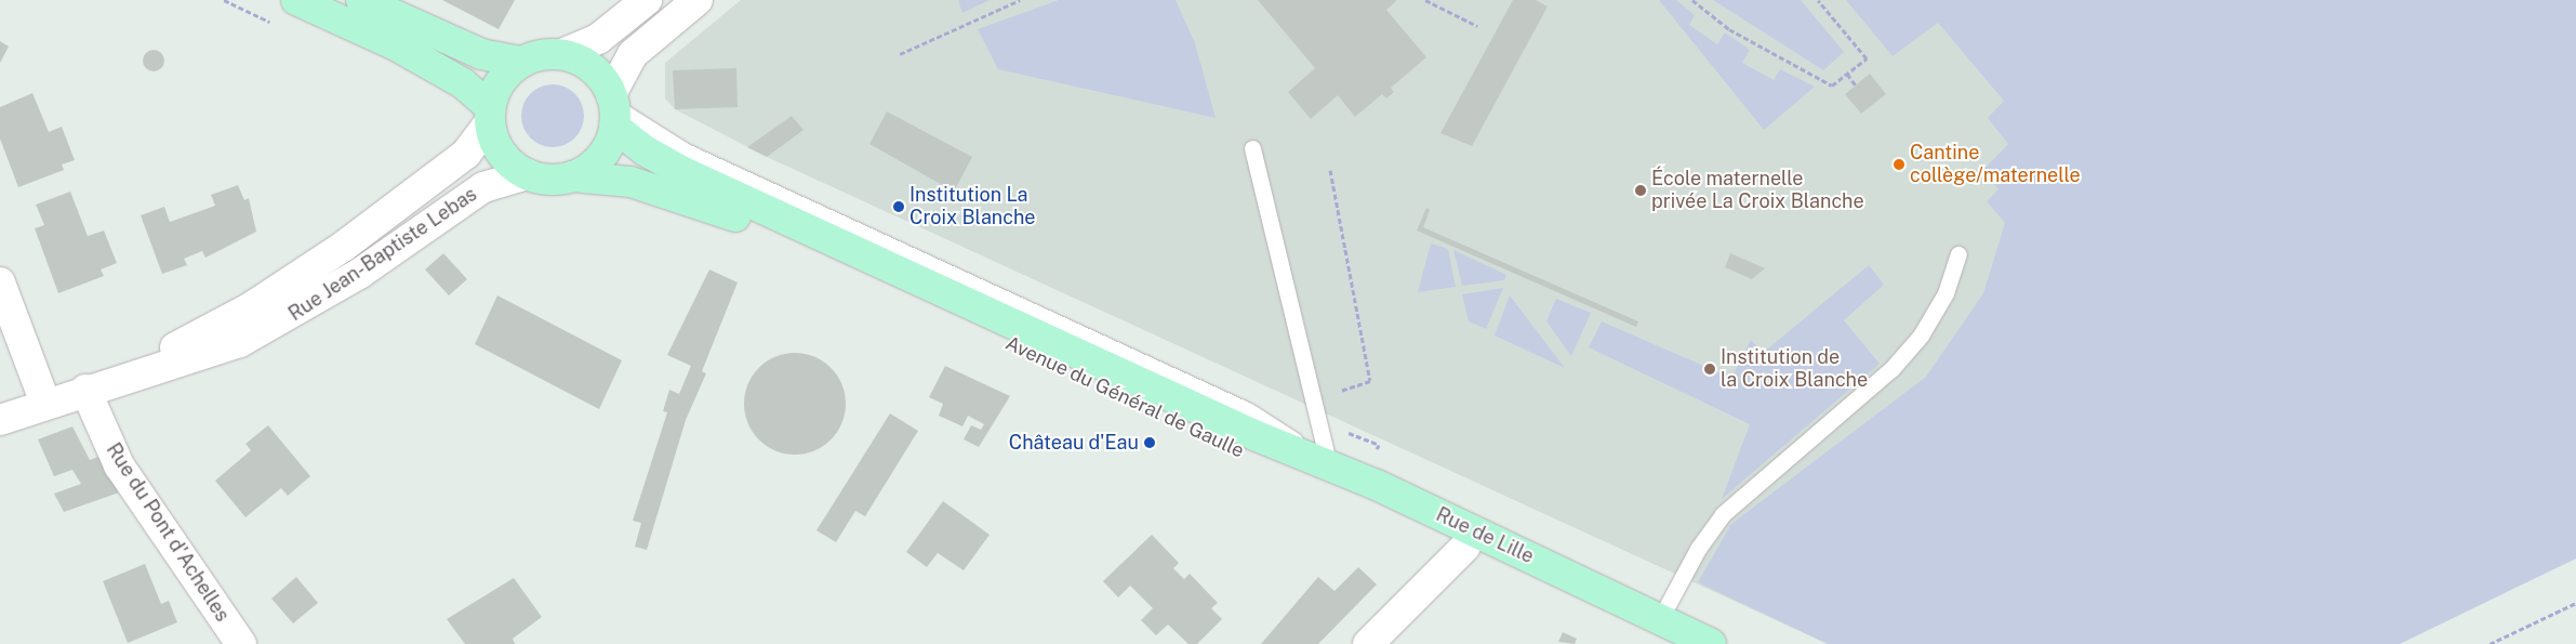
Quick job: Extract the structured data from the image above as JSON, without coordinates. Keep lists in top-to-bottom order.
{
  "streets": {
    "main road": [
      "Rue Jean-Baptiste Lebas",
      "Avenue du Général de Gaulle",
      "Rue du Pont d'Achelles",
      "Rue de Lille"
    ]
  },
  "crossings": [
    ["Rue Jean-Baptiste Lebas", "Avenue du Général de Gaulle"],
    ["Rue Jean-Baptiste Lebas", "Rue du Pont d'Achelles"],
    ["Avenue du Général de Gaulle", "Rue de Lille"]
  ],
  "places": [
    "Cantine collège/maternelle",
    "École maternelle privée La Croix Blanche",
    "Institution La Croix Blanche",
    "Institution de la Croix Blanche",
    "Château d'Eau"
  ]
}
